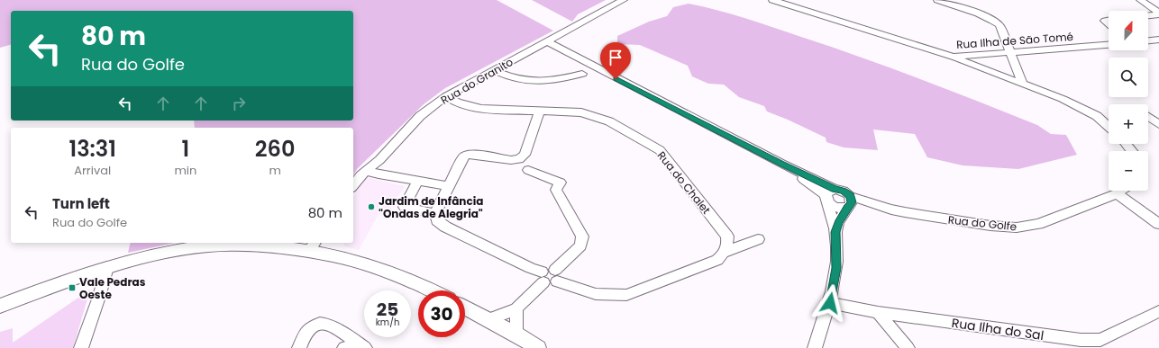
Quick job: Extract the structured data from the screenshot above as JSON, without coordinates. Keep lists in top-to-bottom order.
{
  "streets": {
    "street": [
      "Rua Ilha de São Tomé",
      "Rua do Granito",
      "Rua do Chalet",
      "Rua do Golfe",
      "Rua Ilha do Sal"
    ]
  },
  "crossings": [
    ["Rua do Granito", "Rua do Chalet"]
  ],
  "places": {
    "other": ["Jardim de Infância \"Ondas de Alegria\""],
    "transit": ["Vale Pedras Oeste"]
  },
  "north": "top",
  "page": {
    "map_buttons": ["+", "−"],
    "turn": ["80 m", "Rua do Golfe"],
    "eta": [
      "13:31",
      "Arrival",
      "1",
      "min",
      "260",
      "m"
    ],
    "list": [
      {
        "name": "Turn left",
        "note": "Rua do Golfe",
        "value": "80 m"
      }
    ],
    "speed": "25 km/h",
    "limit": "30"
  }
}
